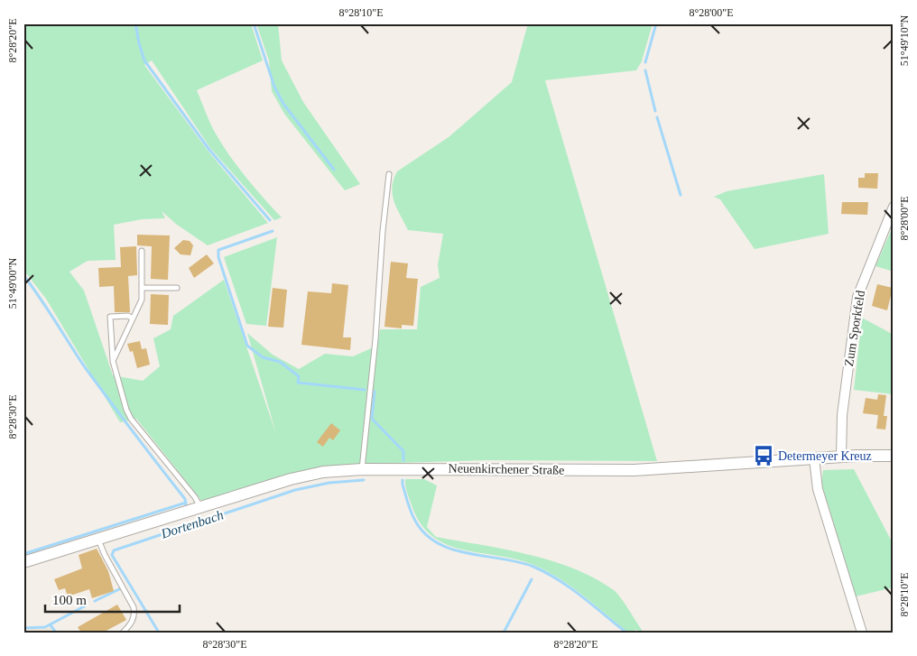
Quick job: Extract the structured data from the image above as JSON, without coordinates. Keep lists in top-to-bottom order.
{
  "streets": {
    "street": ["Zum Sporkfeld", "Neuenkirchener Straße"]
  },
  "crossings": [
    ["Zum Sporkfeld", "Neuenkirchener Straße"]
  ],
  "water": ["Dortenbach"],
  "places": {
    "bus stop": ["Determeyer Kreuz"]
  },
  "scale_bar": "100 m",
  "coordinates": [
    "8°28'10\"E",
    "8°28'00\"E",
    "51°49'10\"N",
    "8°28'20\"E",
    "51°49'00\"N",
    "8°28'30\"E"
  ]
}
